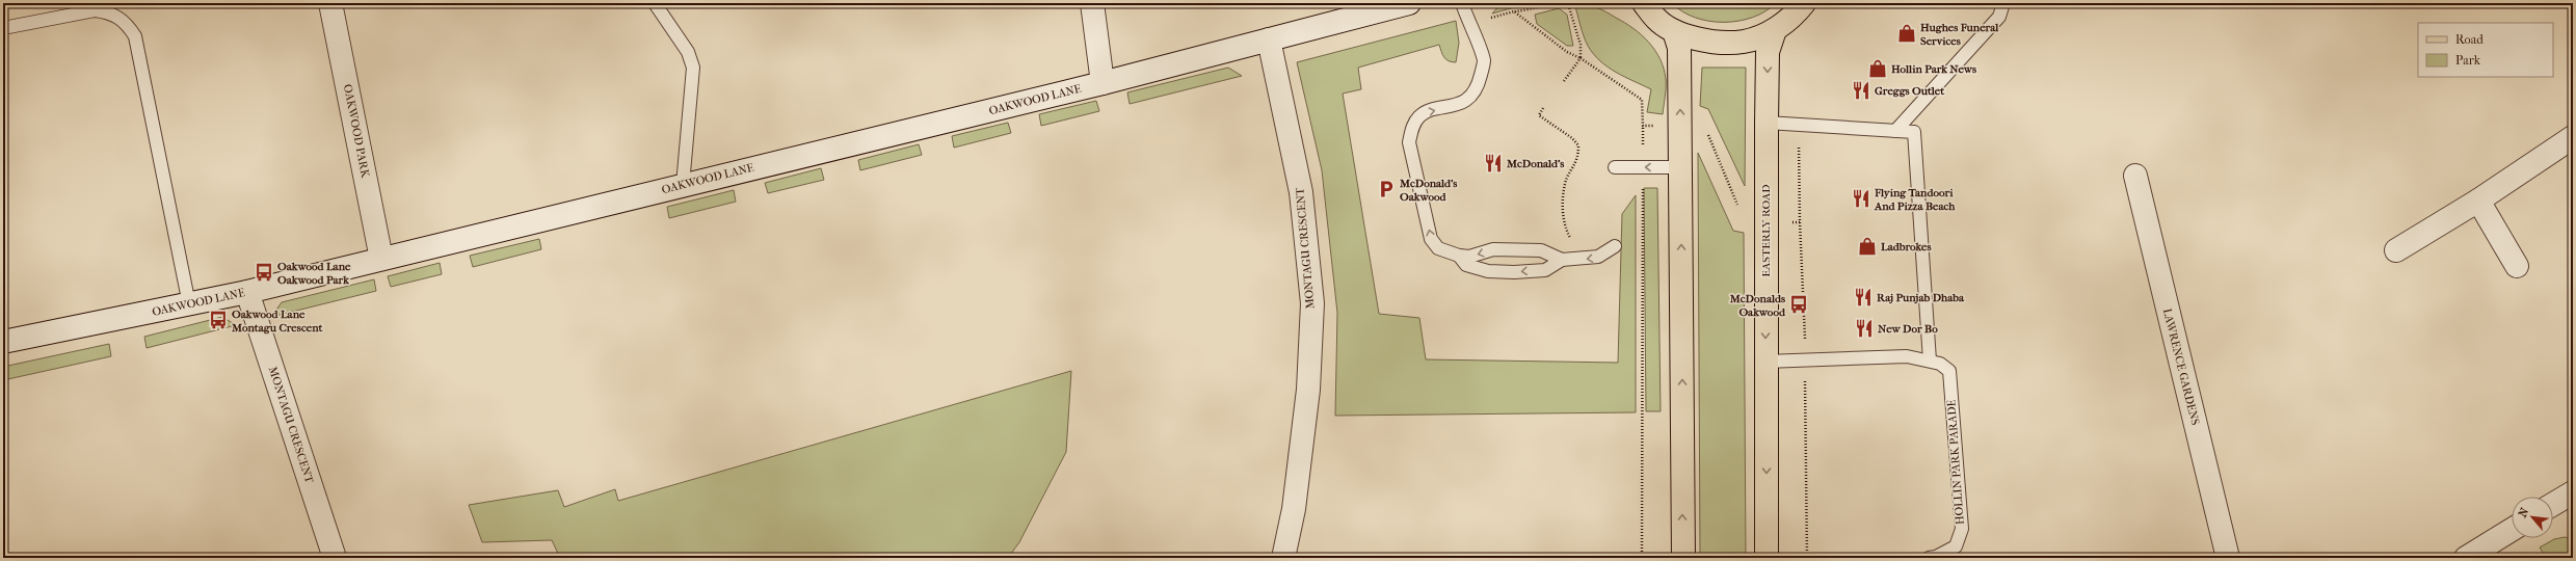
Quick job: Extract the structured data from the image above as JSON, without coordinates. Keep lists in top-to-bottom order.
{
  "streets": {
    "main road": ["EASTERLY ROAD"],
    "street": [
      "OAKWOOD LANE",
      "OAKWOOD PARK",
      "MONTAGU CRESCENT",
      "LAWRENCE GARDENS"
    ],
    "lane": ["HOLLIN PARK PARADE"]
  },
  "crossings": [
    ["OAKWOOD LANE", "OAKWOOD PARK"],
    ["OAKWOOD LANE", "MONTAGU CRESCENT"],
    ["EASTERLY ROAD", "HOLLIN PARK PARADE"]
  ],
  "places": {
    "shop": ["Hughes Funeral Services", "Hollin Park News", "Ladbrokes"],
    "restaurant": [
      "Greggs Outlet",
      "McDonald's",
      "Flying Tandoori And Pizza Beach",
      "Raj Punjab Dhaba",
      "New Dor Bo"
    ],
    "parking": ["McDonald's Oakwood"],
    "bus stop": ["Oakwood Lane Oakwood Park", "McDonalds Oakwood", "Oakwood Lane Montagu Crescent"]
  },
  "legend": ["Road", "Park"],
  "north": "top left"
}
